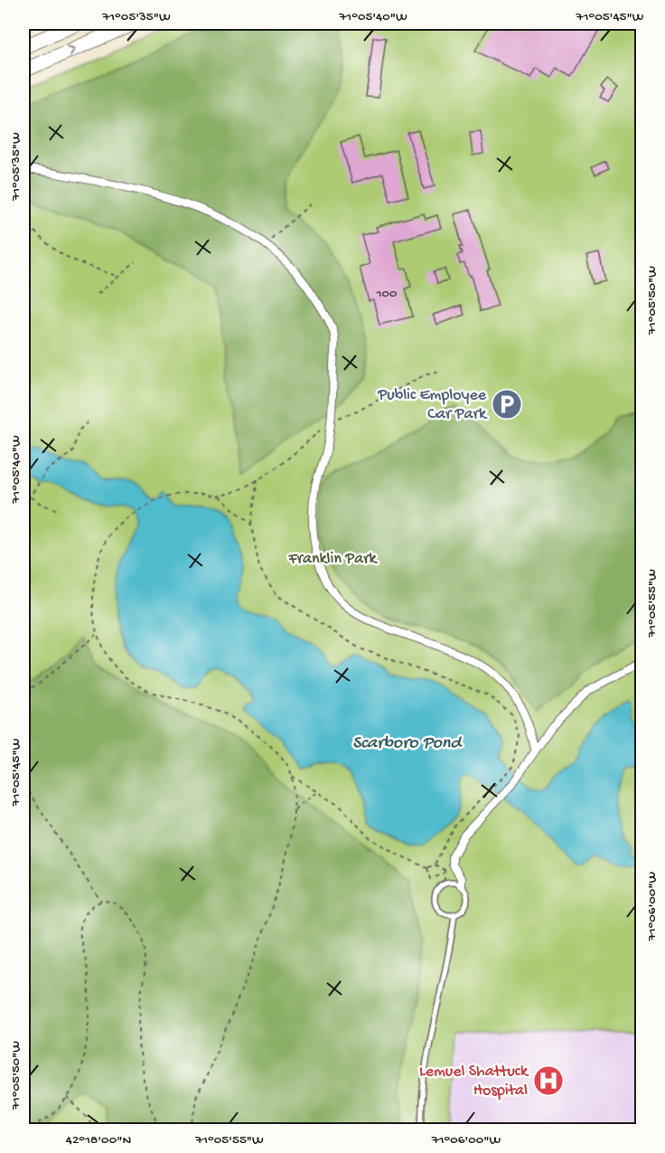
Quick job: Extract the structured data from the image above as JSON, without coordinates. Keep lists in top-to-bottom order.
{
  "water": ["Scarboro Pond"],
  "parks": ["Franklin Park"],
  "places": {
    "parking": ["Public Employee Car Park"],
    "hospital": ["Lemuel Shattuck Hospital"]
  },
  "house_numbers": ["100"],
  "coordinates": [
    "71°05'35\"W",
    "71°05'40\"W",
    "71°05'45\"W",
    "71°05'50\"W",
    "71°05'55\"W",
    "71°06'00\"W",
    "42°18'00\"N"
  ]
}
